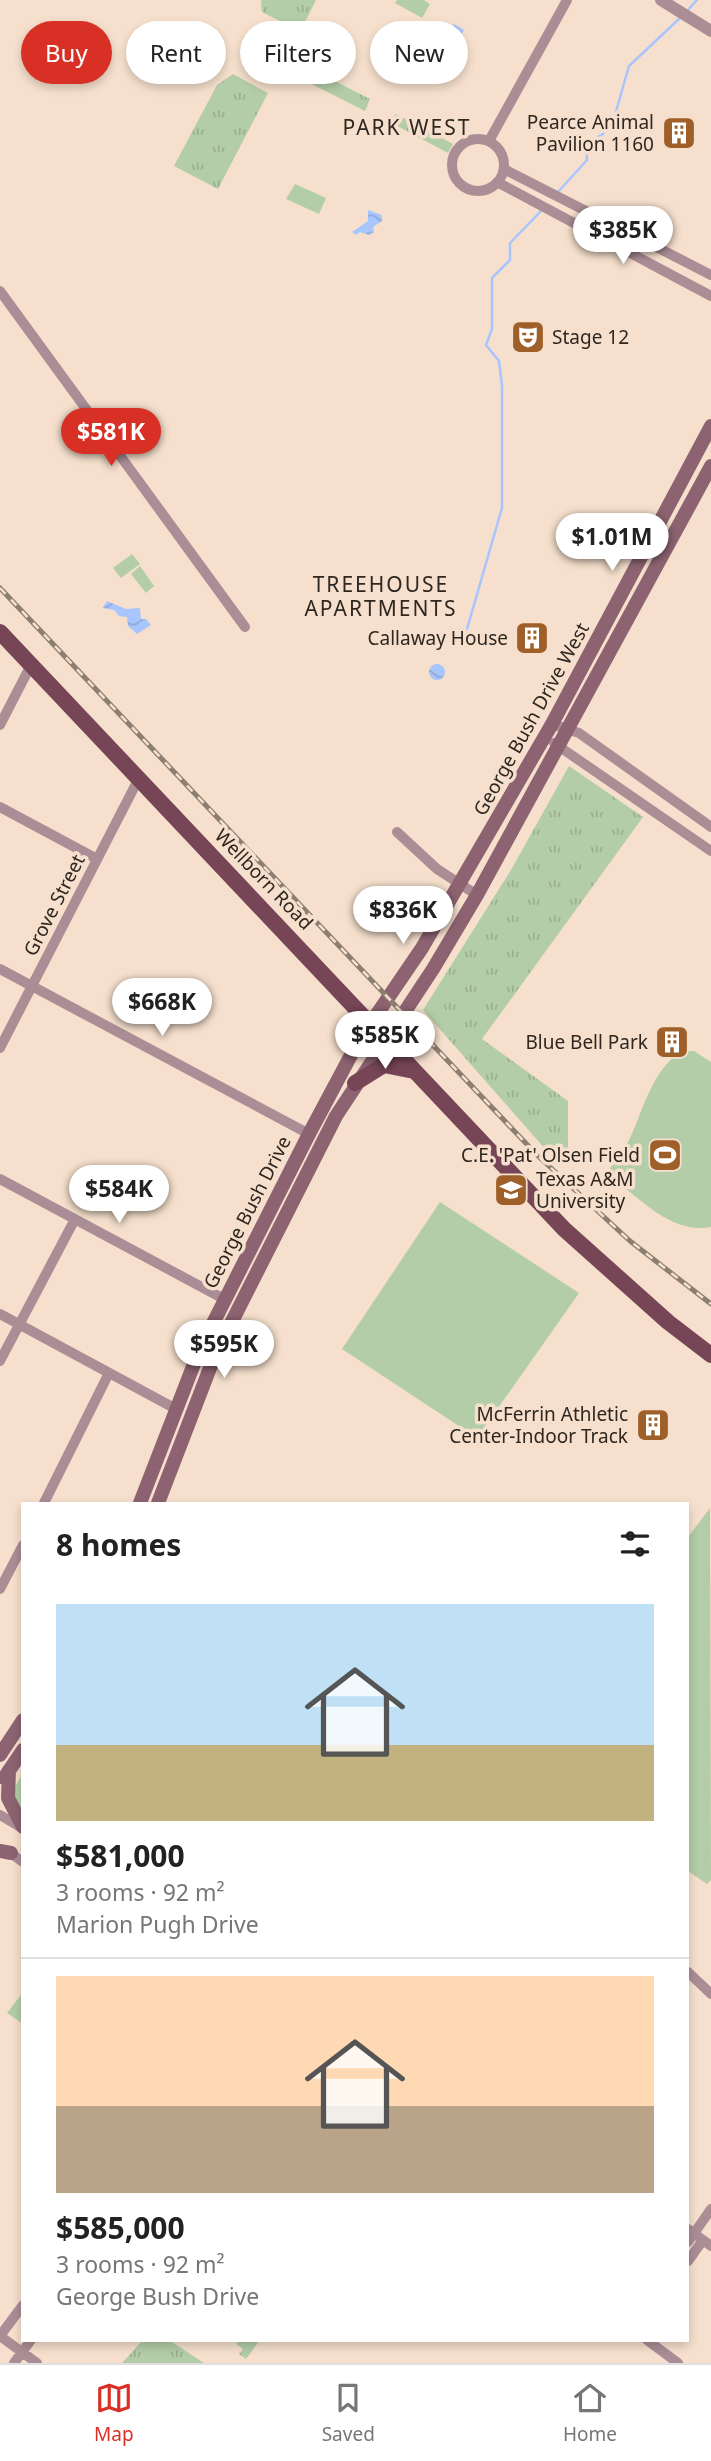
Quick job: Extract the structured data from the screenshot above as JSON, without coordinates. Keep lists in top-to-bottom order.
{
  "streets": {
    "main road": ["George Bush Drive West", "Wellborn Road", "George Bush Drive"],
    "street": ["Grove Street"]
  },
  "crossings": [
    ["George Bush Drive West", "Wellborn Road"],
    ["George Bush Drive West", "George Bush Drive"],
    ["Wellborn Road", "Grove Street"],
    ["Wellborn Road", "George Bush Drive"]
  ],
  "districts": ["PARK WEST", "TREEHOUSE APARTMENTS"],
  "places": {
    "building": [
      "Pearce Animal Pavilion 1160",
      "Callaway House",
      "Blue Bell Park",
      "McFerrin Athletic Center-Indoor Track"
    ],
    "theatre": ["Stage 12"],
    "sports": ["C.E. 'Pat' Olsen Field"],
    "school or university": ["Texas A&M University"]
  },
  "page": {
    "chip": [
      "Buy",
      "Rent",
      "Filters",
      "New"
    ],
    "price": [
      "$385K",
      "$581K",
      "$1.01M",
      "$836K",
      "$668K",
      "$585K",
      "$584K",
      "$595K"
    ],
    "heading": "8 homes",
    "list": [
      {
        "name": "$581,000",
        "note": "3 rooms · 92 m² · Marion Pugh Drive"
      },
      {
        "name": "$585,000",
        "note": "3 rooms · 92 m² · George Bush Drive"
      }
    ],
    "tabs": ["Map", "Saved", "Home"]
  }
}
